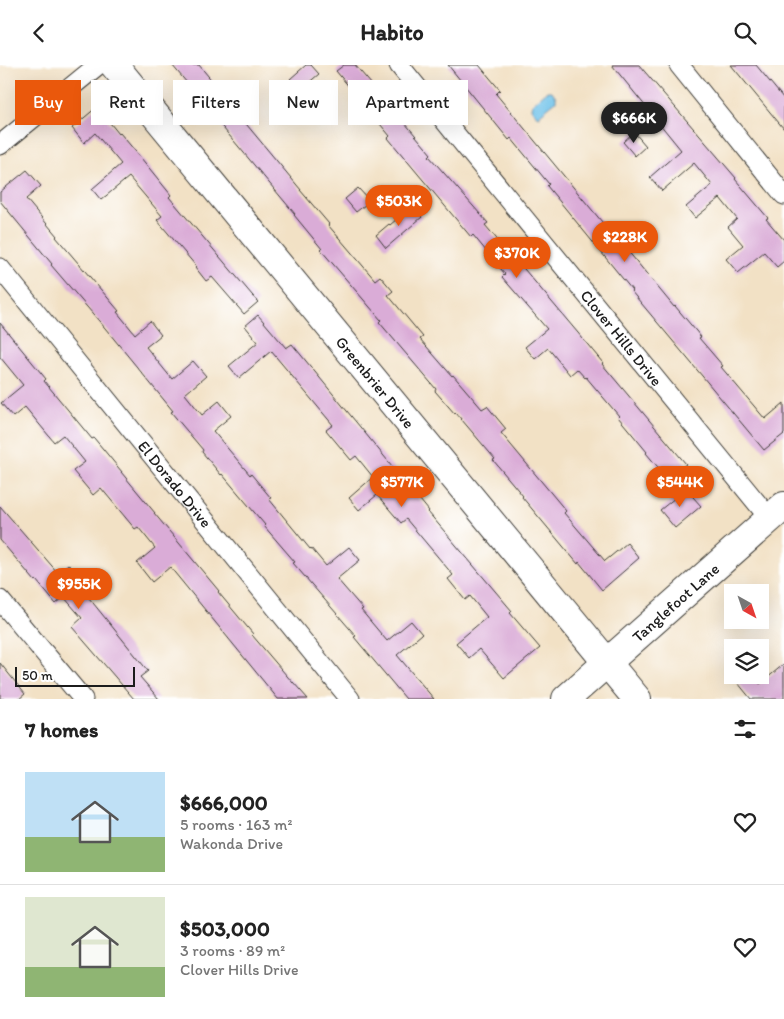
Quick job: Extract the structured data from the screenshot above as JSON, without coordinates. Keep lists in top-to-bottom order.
{
  "streets": {
    "street": [
      "Clover Hills Drive",
      "Greenbrier Drive",
      "El Dorado Drive",
      "Tanglefoot Lane"
    ]
  },
  "crossings": [
    ["Clover Hills Drive", "Tanglefoot Lane"],
    ["Greenbrier Drive", "Tanglefoot Lane"]
  ],
  "scale_bar": "50 m",
  "north": "bottom right",
  "page": {
    "header": "Habito",
    "chip": [
      "Buy",
      "Rent",
      "Filters",
      "New",
      "Apartment"
    ],
    "price": [
      "$666K",
      "$503K",
      "$228K",
      "$370K",
      "$577K",
      "$544K",
      "$955K"
    ],
    "scale": "50 m",
    "heading": "7 homes",
    "list": [
      {
        "name": "$666,000",
        "note": "5 rooms · 163 m² · Wakonda Drive"
      },
      {
        "name": "$503,000",
        "note": "3 rooms · 89 m² · Clover Hills Drive"
      }
    ]
  }
}
